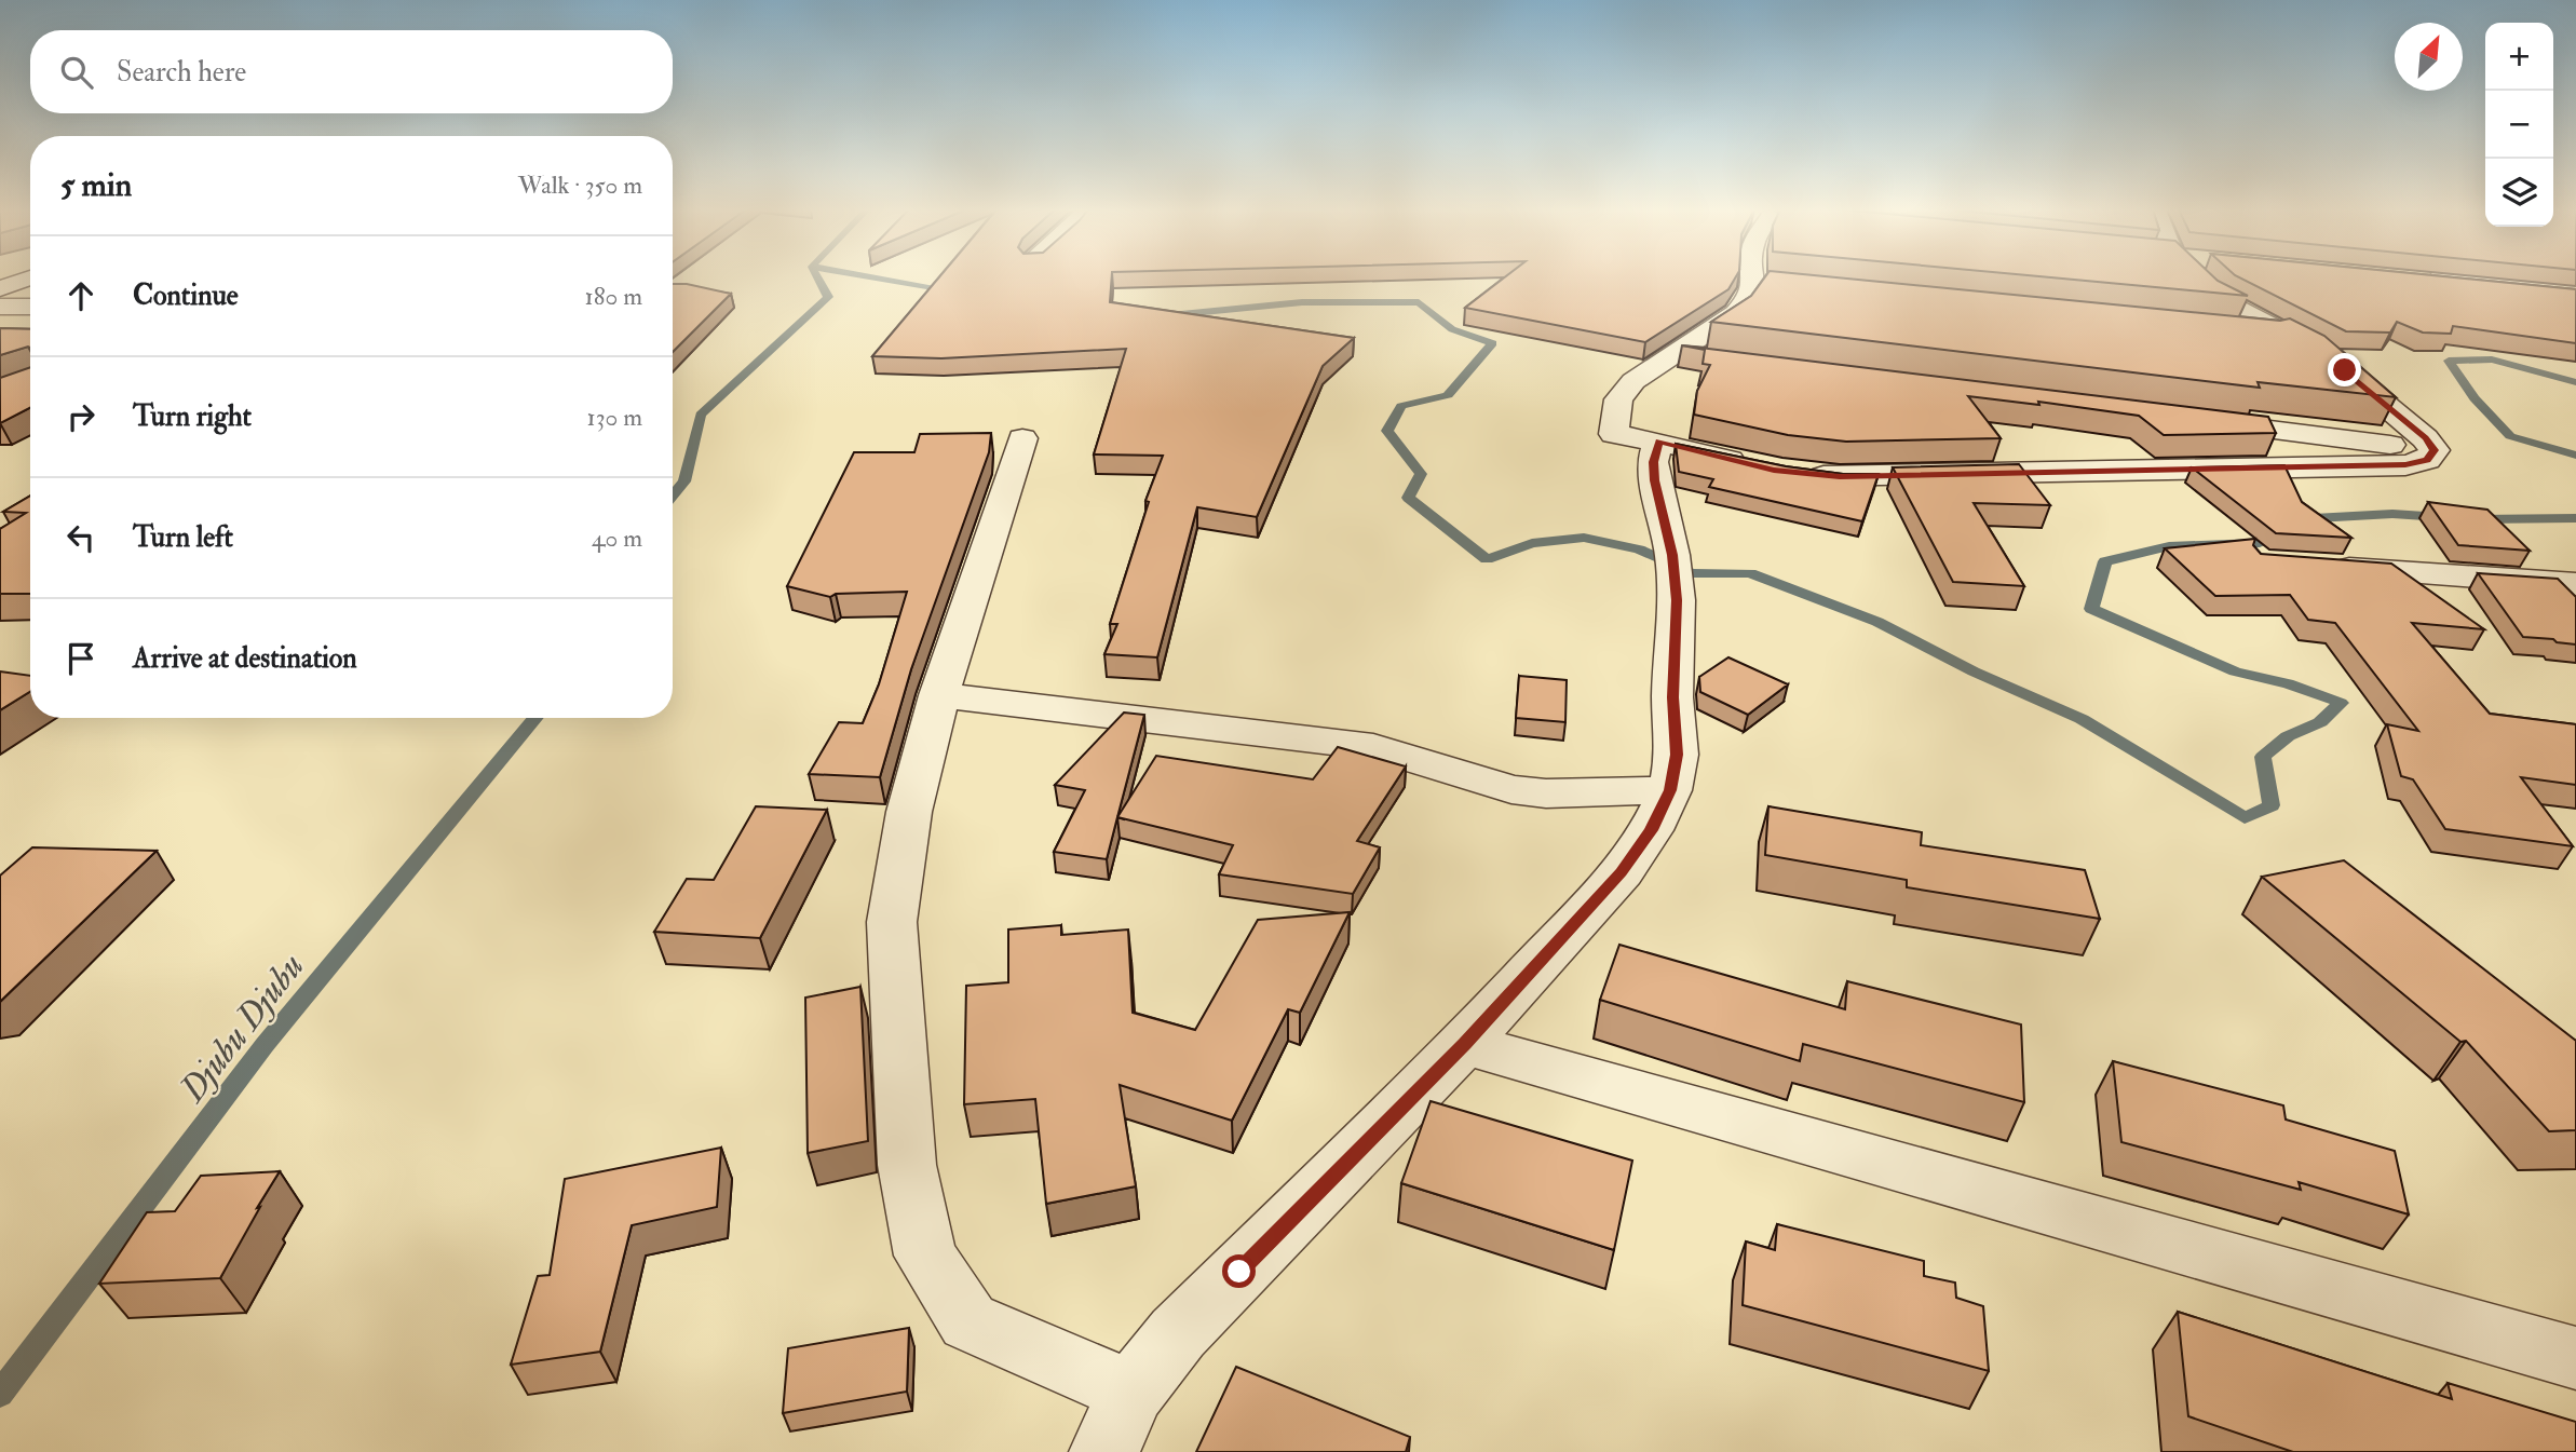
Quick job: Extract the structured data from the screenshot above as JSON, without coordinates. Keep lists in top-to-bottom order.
{
  "water": ["Djubu Djubu"],
  "north": "top right",
  "page": {
    "map_buttons": ["+", "−"],
    "search": "Search here",
    "heading": ["5 min", "Walk · 350 m"],
    "list": [
      ["Continue", "180 m"],
      ["Turn right", "130 m"],
      ["Turn left", "40 m"],
      "Arrive at destination"
    ]
  }
}
